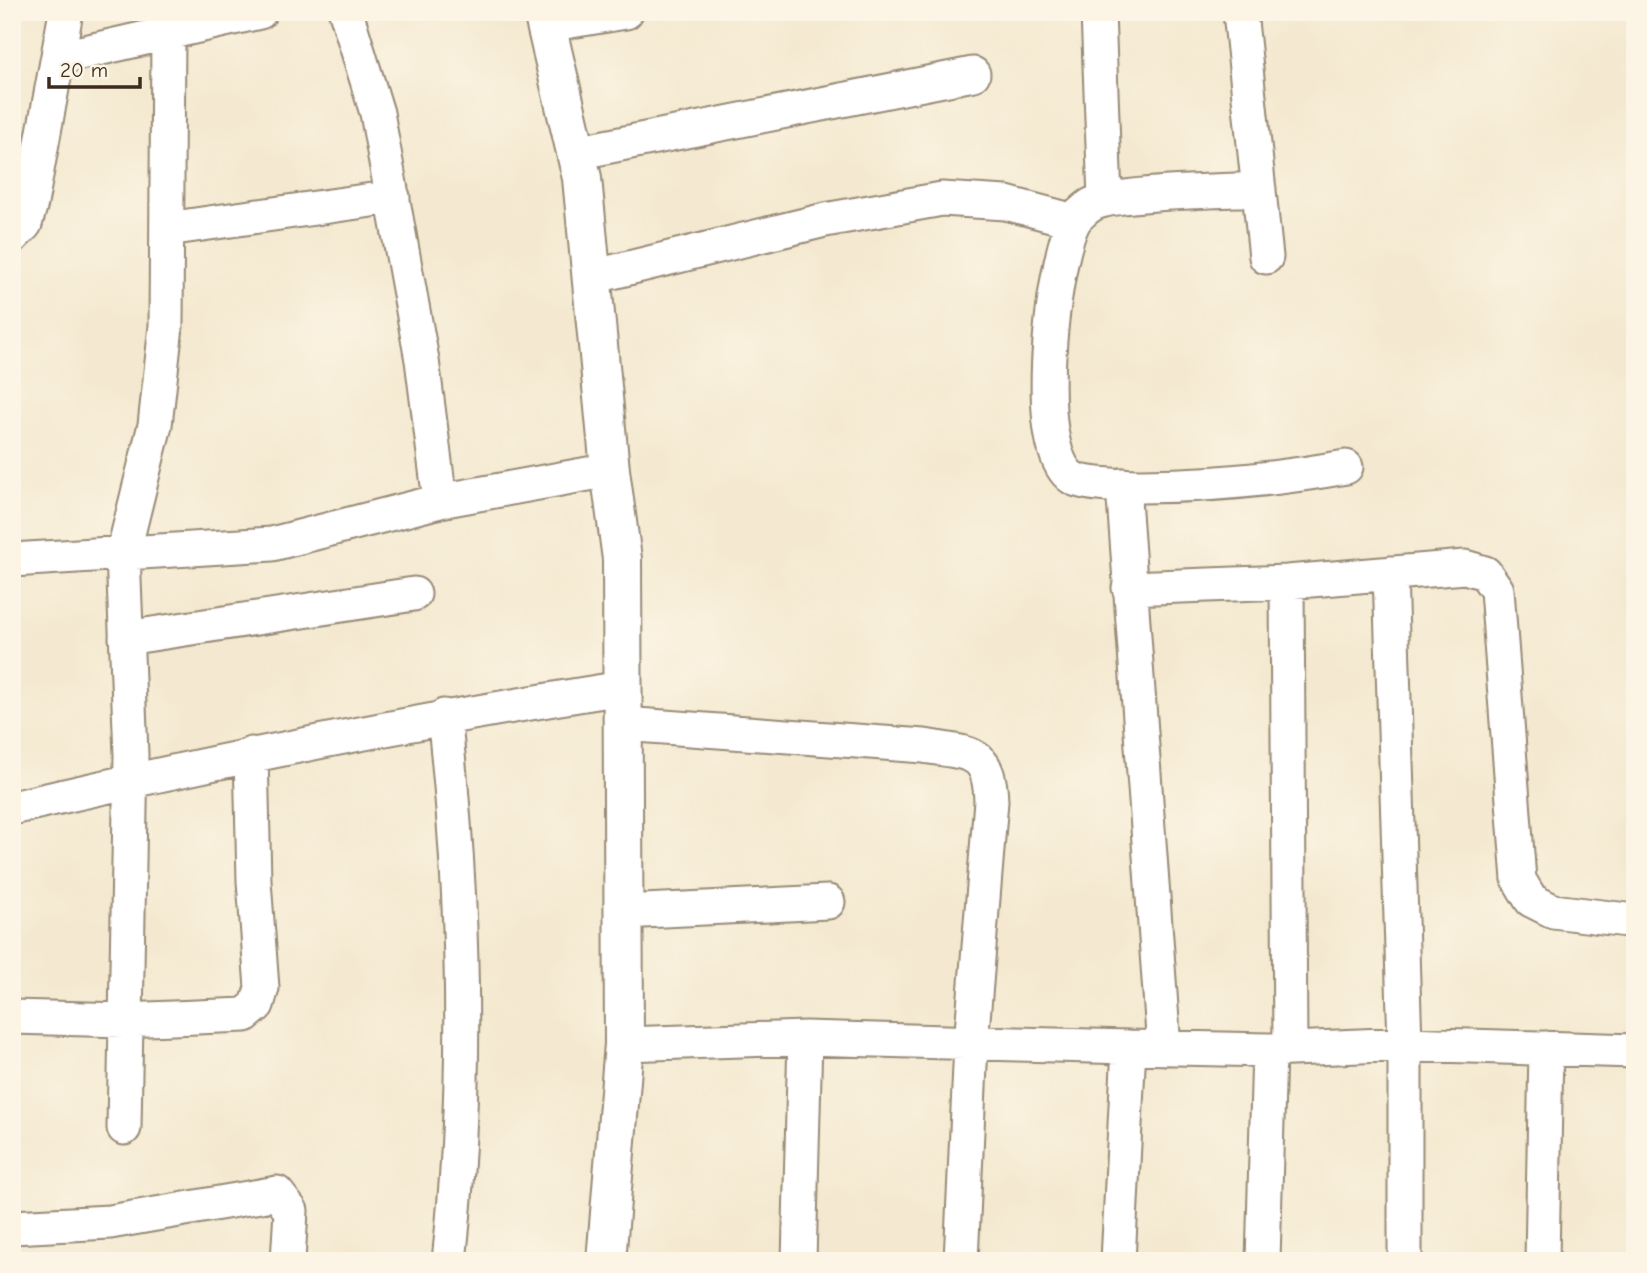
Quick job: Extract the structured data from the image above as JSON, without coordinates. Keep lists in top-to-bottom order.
{
  "scale_bar": "20 m"
}
